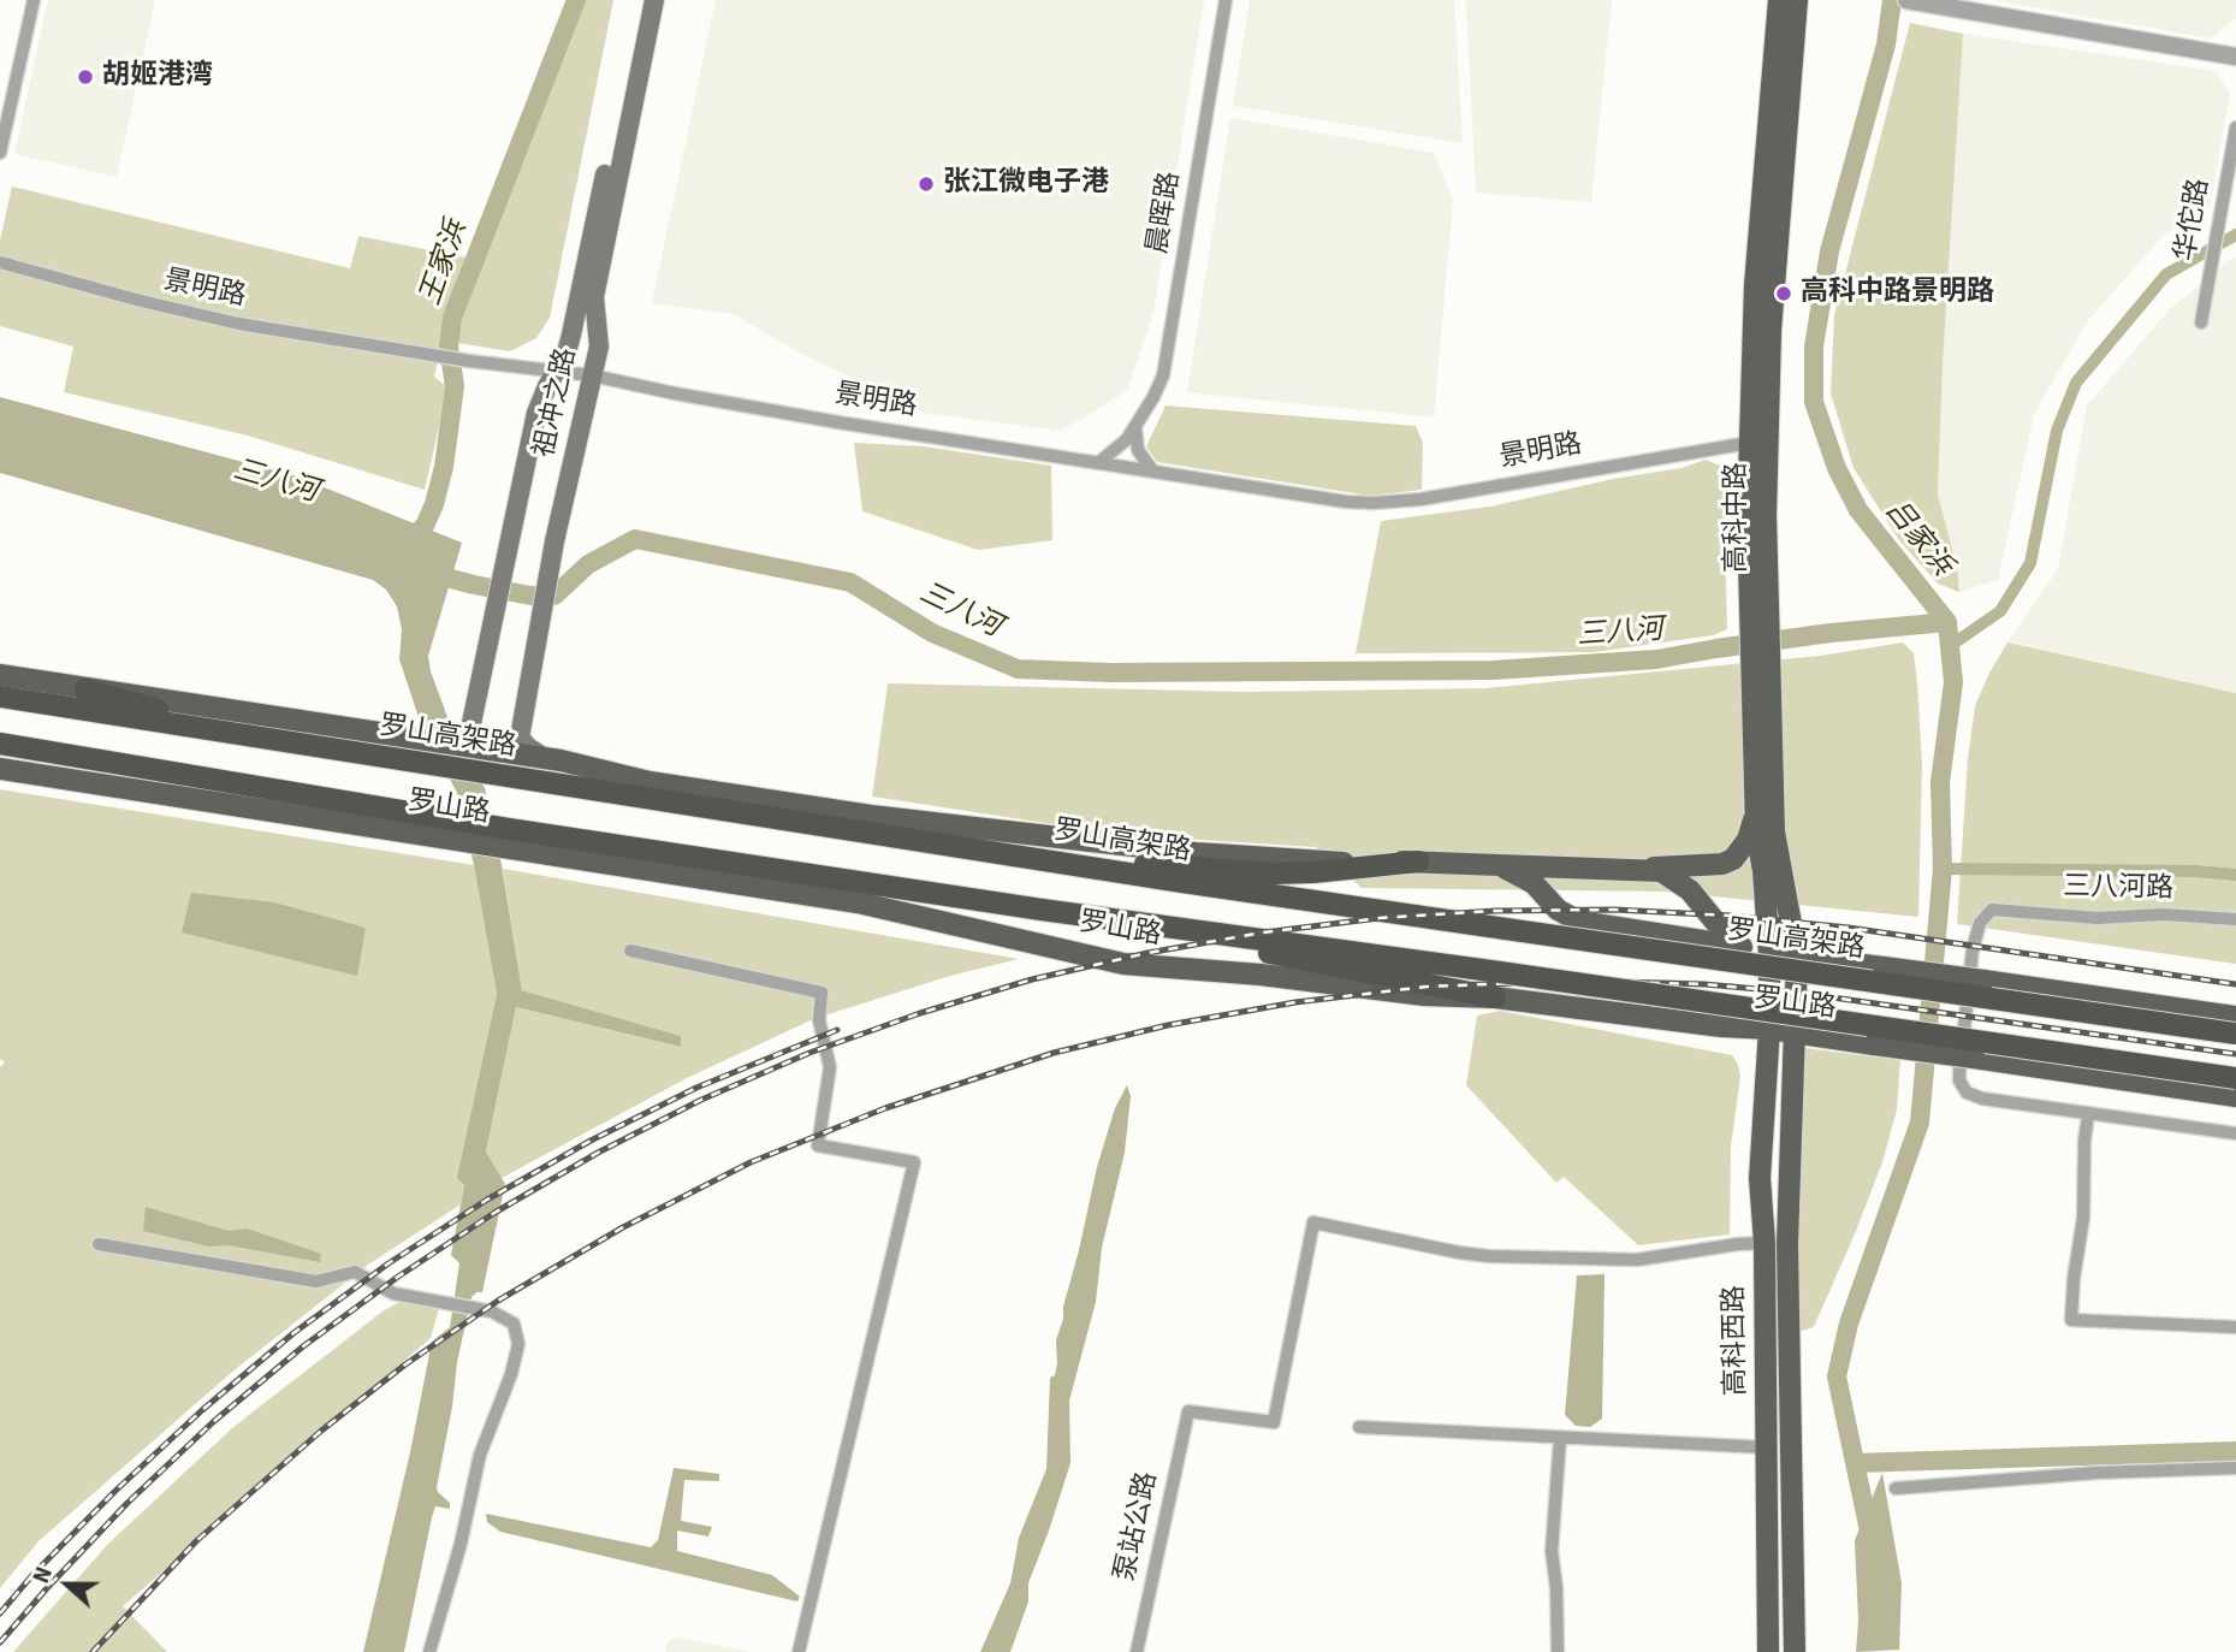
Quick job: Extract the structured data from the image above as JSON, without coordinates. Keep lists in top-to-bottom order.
{
  "streets": {
    "highway": ["罗山高架路"],
    "main road": [
      "祖冲之路",
      "高科中路",
      "罗山路",
      "高科西路"
    ],
    "street": [
      "晨晖路",
      "华佗路",
      "景明路",
      "三八河路",
      "泵站公路"
    ]
  },
  "crossings": [
    ["晨晖路", "景明路"],
    ["景明路", "祖冲之路"],
    ["景明路", "高科中路"],
    ["祖冲之路", "罗山路"],
    ["高科中路", "罗山路"],
    ["高科中路", "高科西路"],
    ["罗山路", "高科西路"],
    ["高科西路", "泵站公路"]
  ],
  "water": ["王家浜", "三八河", "吕家浜"],
  "places": ["胡姬港湾", "张江微电子港", "高科中路景明路"],
  "north": "left"
}
